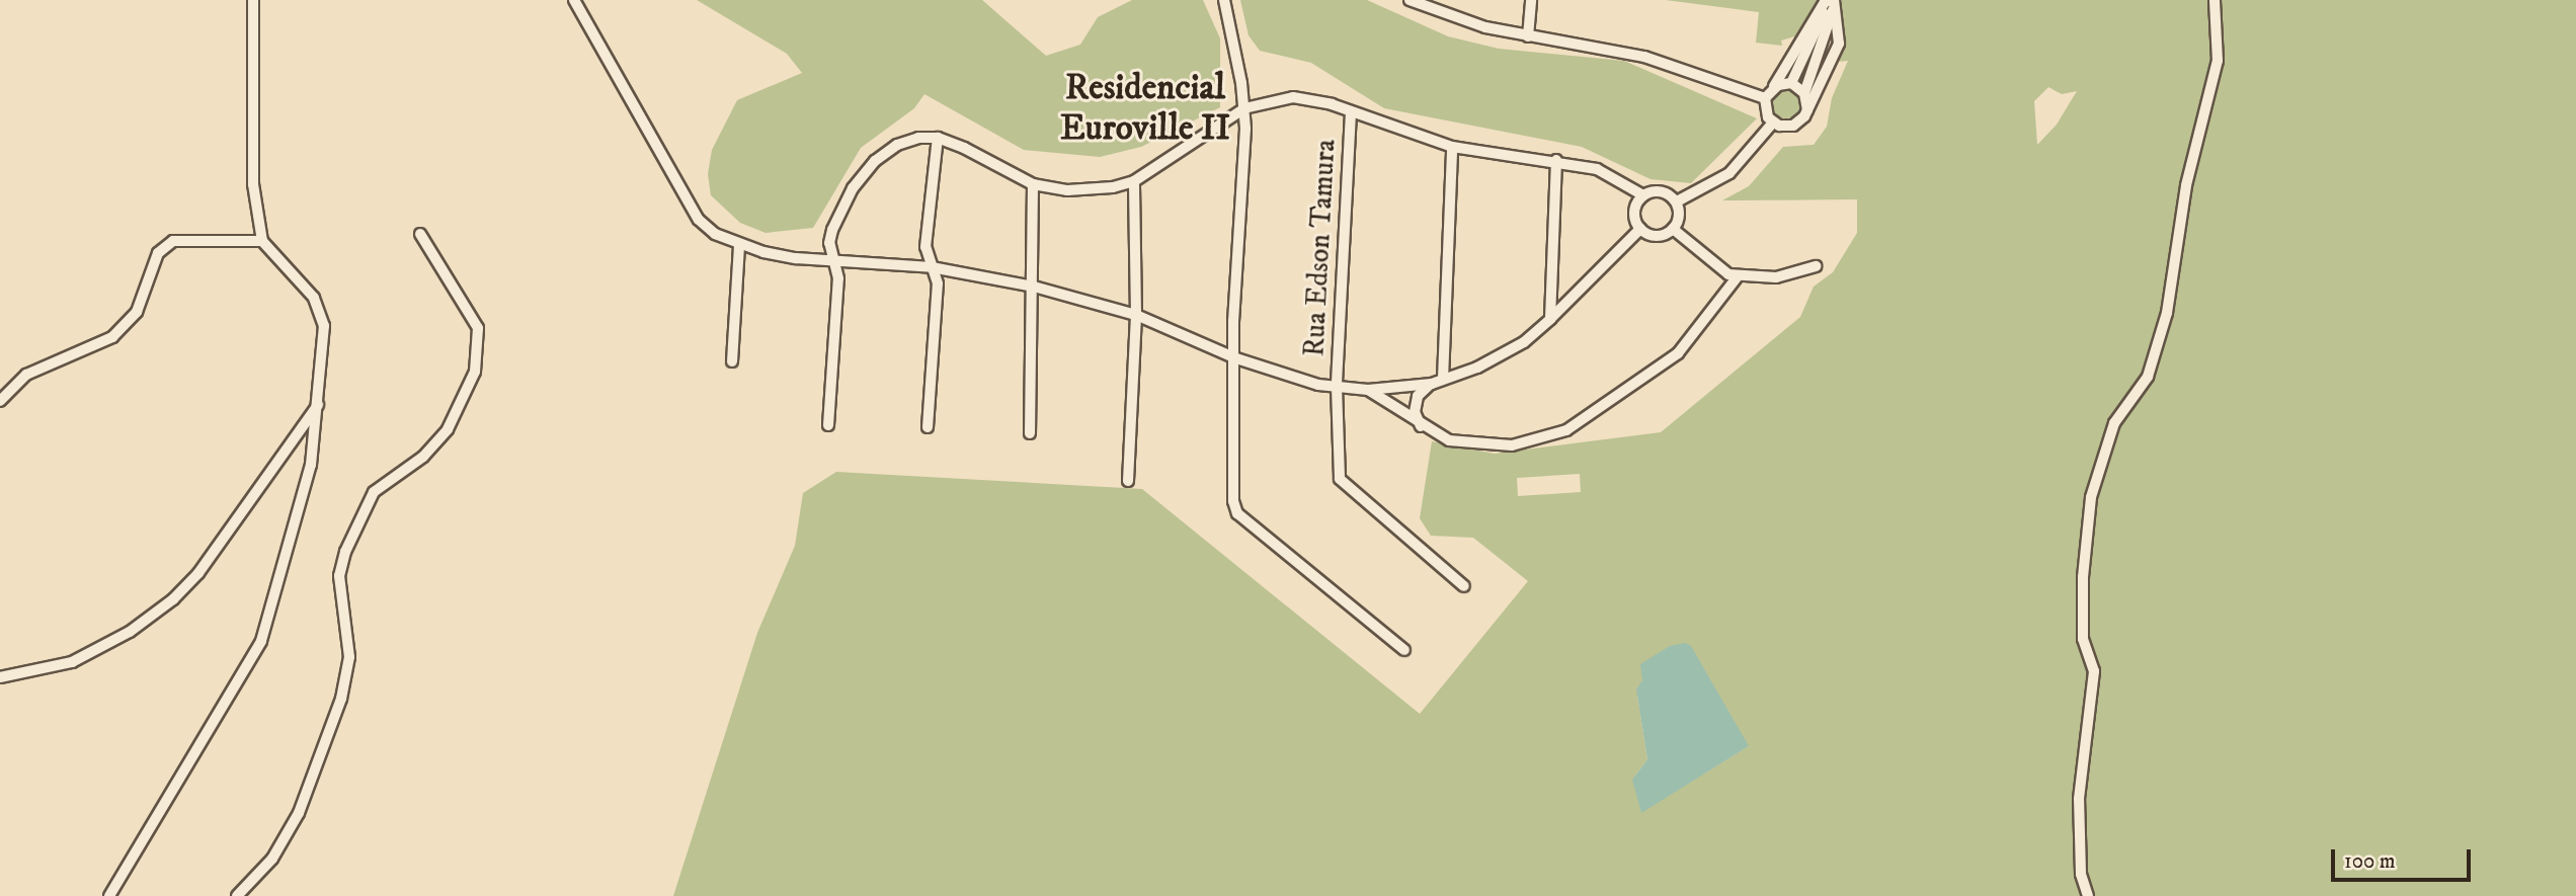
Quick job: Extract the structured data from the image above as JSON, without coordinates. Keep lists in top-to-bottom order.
{
  "streets": {
    "street": ["Rua Edson Tamura"]
  },
  "districts": ["Residencial Euroville II"],
  "scale_bar": "100 m"
}
